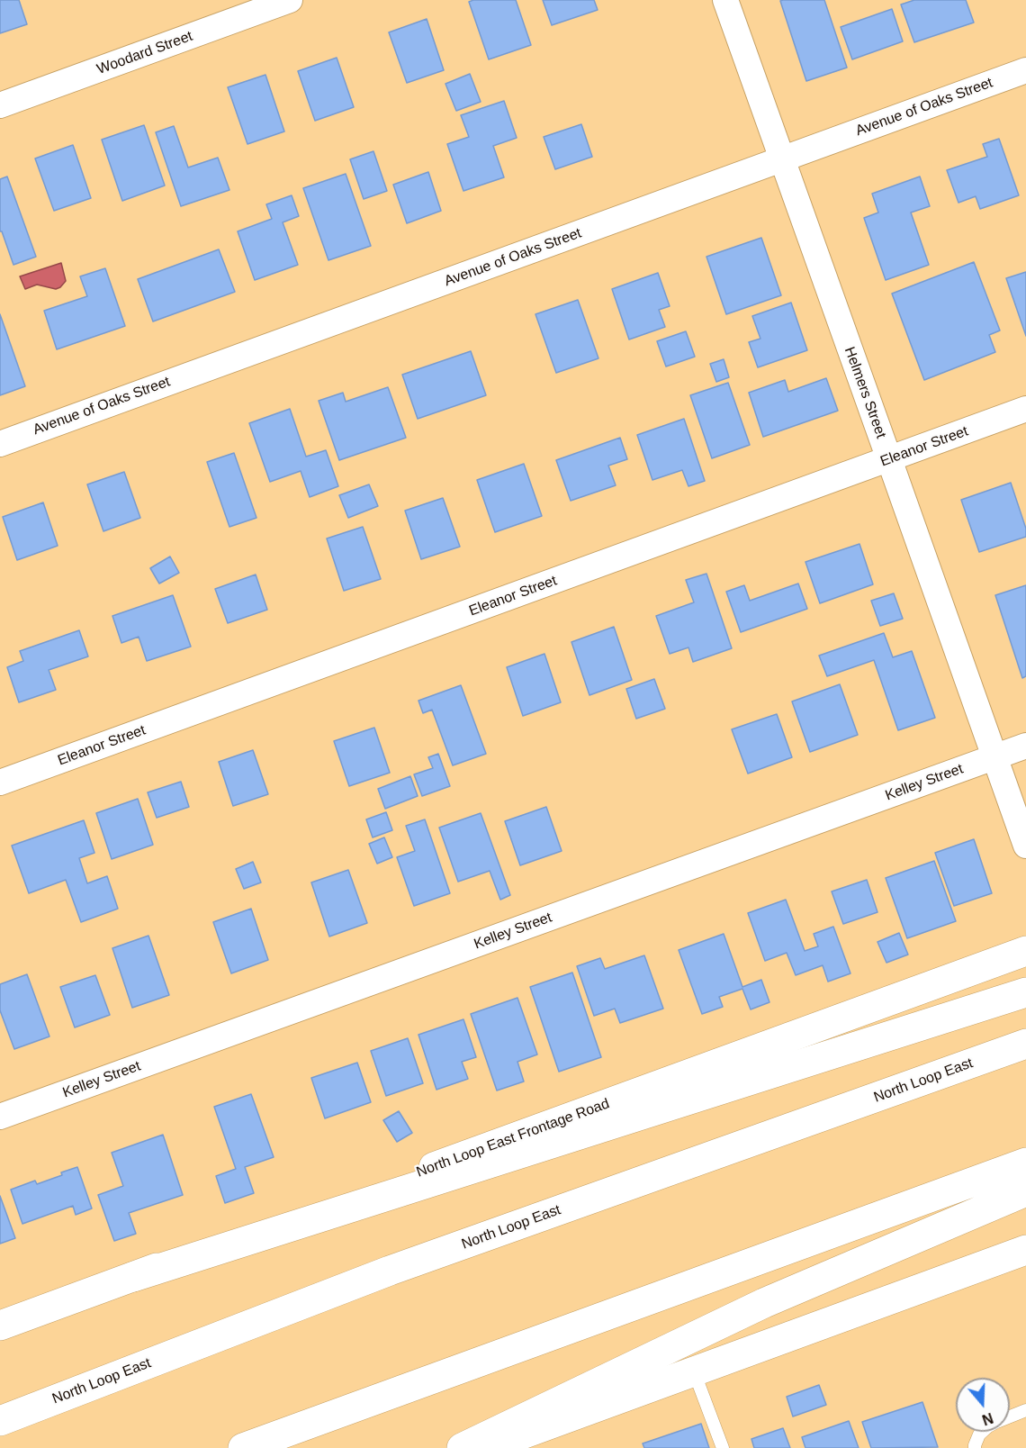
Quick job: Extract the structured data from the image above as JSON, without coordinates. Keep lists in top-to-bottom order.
{
  "streets": {
    "main road": ["North Loop East", "North Loop East Frontage Road"],
    "street": [
      "Woodard Street",
      "Avenue of Oaks Street",
      "Helmers Street",
      "Eleanor Street",
      "Kelley Street"
    ]
  },
  "crossings": [
    ["Avenue of Oaks Street", "Helmers Street"],
    ["Helmers Street", "Eleanor Street"],
    ["Helmers Street", "Kelley Street"]
  ],
  "north": "bottom"
}
